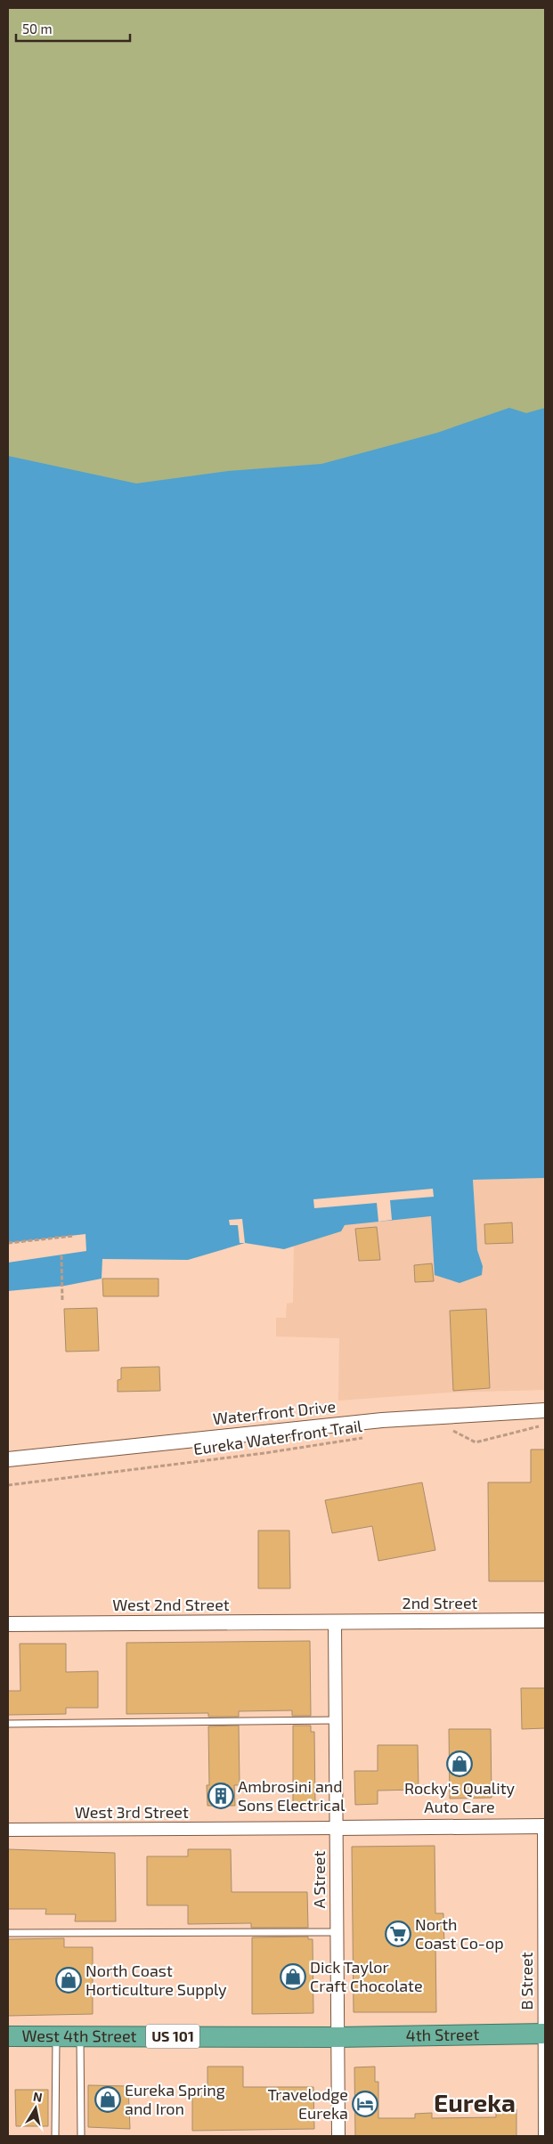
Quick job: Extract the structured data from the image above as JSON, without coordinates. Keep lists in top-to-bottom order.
{
  "streets": {
    "highway": ["4th Street", "West 4th Street", "US 101"],
    "street": [
      "Waterfront Drive",
      "2nd Street",
      "West 2nd Street",
      "West 3rd Street",
      "A Street",
      "B Street"
    ],
    "path": ["Eureka Waterfront Trail"]
  },
  "crossings": [
    ["2nd Street", "West 2nd Street"],
    ["2nd Street", "A Street"],
    ["West 2nd Street", "A Street"],
    ["West 3rd Street", "A Street"],
    ["A Street", "4th Street"],
    ["A Street", "West 4th Street"],
    ["B Street", "4th Street"],
    ["4th Street", "West 4th Street"]
  ],
  "districts": ["Eureka"],
  "places": {
    "shop": [
      "Rocky's Quality Auto Care",
      "Dick Taylor Craft Chocolate",
      "North Coast Horticulture Supply",
      "Eureka Spring and Iron"
    ],
    "building": ["Ambrosini and Sons Electrical"],
    "supermarket": ["North Coast Co-op"],
    "hotel": ["Travelodge Eureka"]
  },
  "scale_bar": "50 m",
  "north": "top"
}
